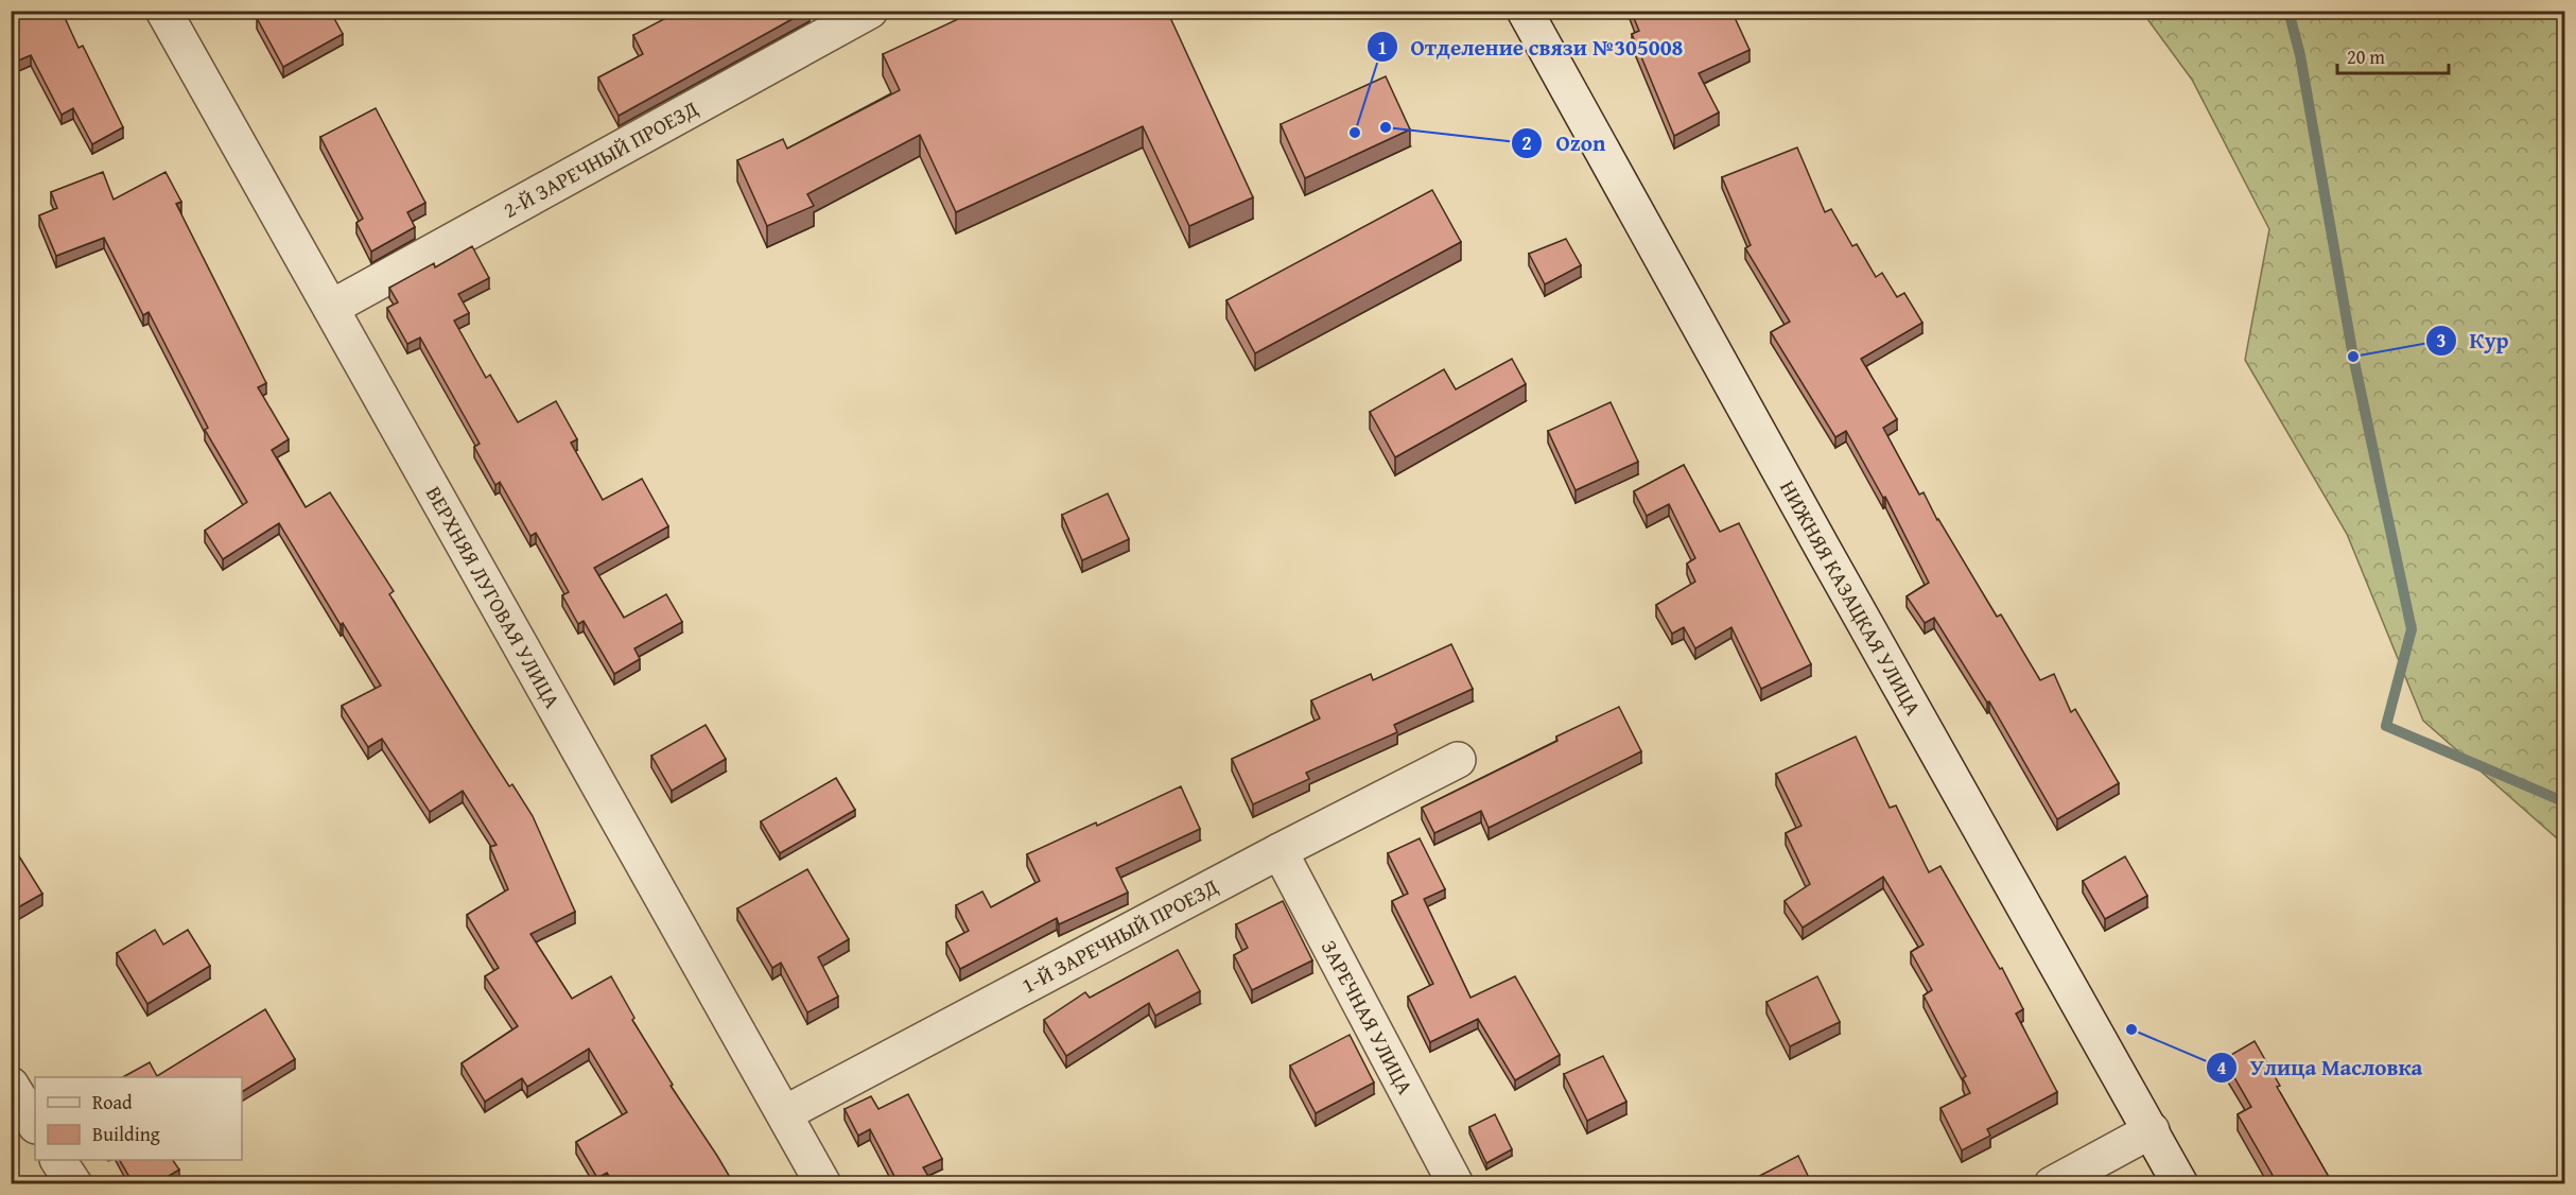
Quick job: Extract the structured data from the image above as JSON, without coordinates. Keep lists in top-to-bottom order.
{
  "streets": {
    "street": [
      "2-Й ЗАРЕЧНЫЙ ПРОЕЗД",
      "ВЕРХНЯЯ ЛУГОВАЯ УЛИЦА",
      "НИЖНЯЯ КАЗАЦКАЯ УЛИЦА",
      "1-Й ЗАРЕЧНЫЙ ПРОЕЗД",
      "ЗАРЕЧНАЯ УЛИЦА"
    ]
  },
  "crossings": [
    ["2-Й ЗАРЕЧНЫЙ ПРОЕЗД", "ВЕРХНЯЯ ЛУГОВАЯ УЛИЦА"],
    ["ВЕРХНЯЯ ЛУГОВАЯ УЛИЦА", "1-Й ЗАРЕЧНЫЙ ПРОЕЗД"],
    ["1-Й ЗАРЕЧНЫЙ ПРОЕЗД", "ЗАРЕЧНАЯ УЛИЦА"]
  ],
  "places": [
    "Ozon",
    "Отделение связи №305008",
    "Кур",
    "Улица Масловка"
  ],
  "legend": ["Road", "Building"],
  "scale_bar": "20 m"
}
